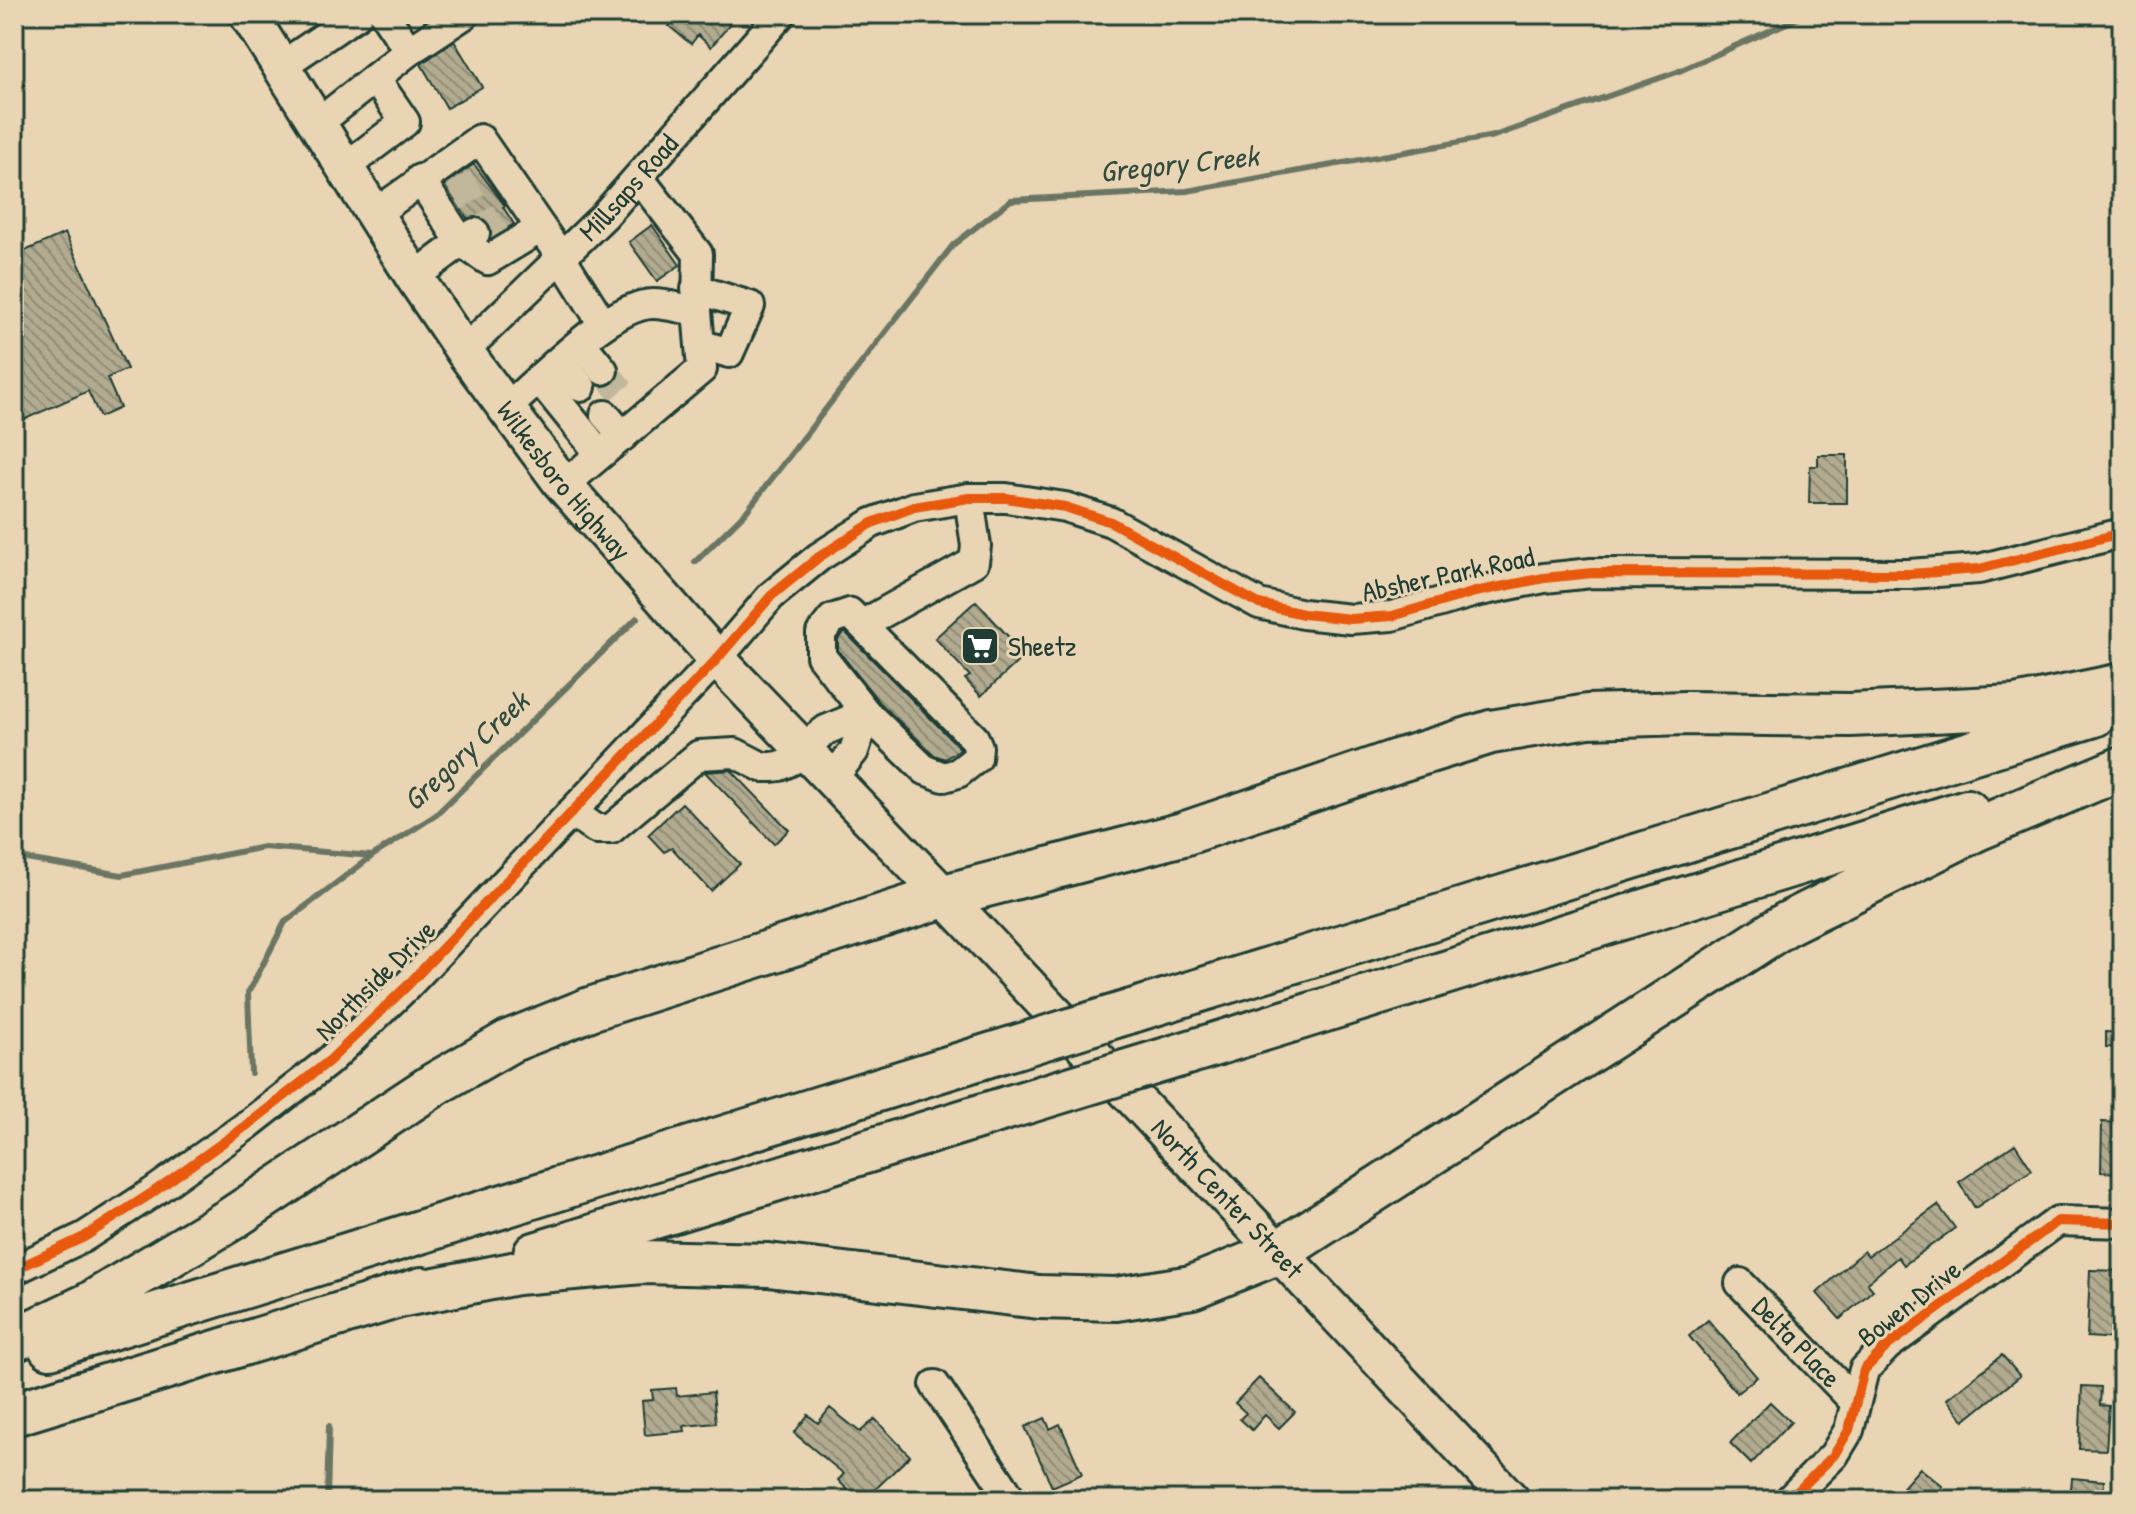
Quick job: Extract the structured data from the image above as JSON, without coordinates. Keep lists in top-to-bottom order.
{
  "streets": {
    "main road": ["Wilkesboro Highway", "North Center Street"],
    "street": [
      "Millsaps Road",
      "Absher Park Road",
      "Northside Drive",
      "Bowen Drive",
      "Delta Place"
    ]
  },
  "crossings": [
    ["Millsaps Road", "Wilkesboro Highway"],
    ["Wilkesboro Highway", "Absher Park Road"],
    ["Wilkesboro Highway", "Northside Drive"],
    ["Wilkesboro Highway", "North Center Street"],
    ["Absher Park Road", "Northside Drive"],
    ["Bowen Drive", "Delta Place"]
  ],
  "water": ["Gregory Creek"],
  "places": {
    "supermarket": ["Sheetz"]
  }
}
